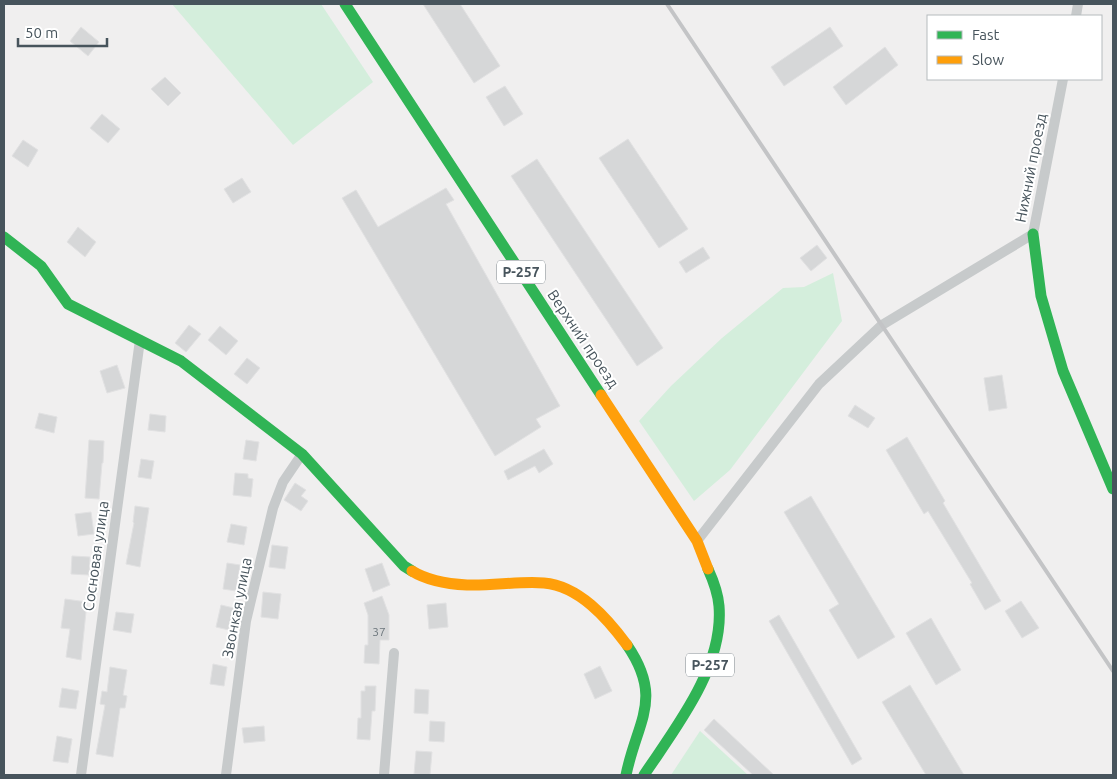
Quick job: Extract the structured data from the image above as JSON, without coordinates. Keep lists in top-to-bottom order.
{
  "streets": {
    "main road": ["Нижний проезд", "Р-257", "Верхний проезд"],
    "street": ["Сосновая улица", "Звонкая улица"]
  },
  "crossings": [
    ["Р-257", "Верхний проезд"]
  ],
  "house_numbers": ["37"],
  "legend": ["Fast", "Slow"],
  "scale_bar": "50 m"
}
